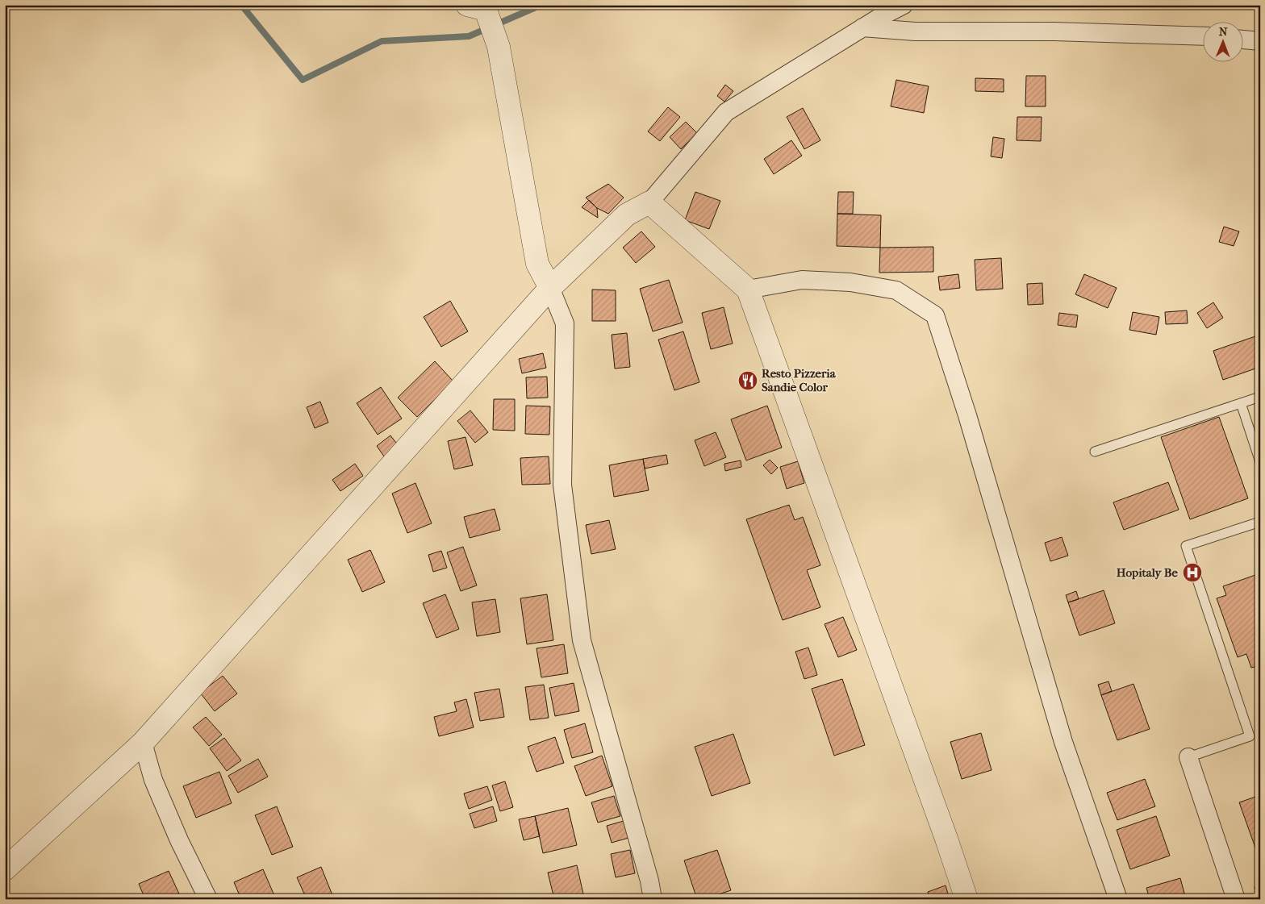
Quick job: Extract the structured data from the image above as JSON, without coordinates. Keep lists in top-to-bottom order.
{
  "places": {
    "restaurant": ["Resto Pizzeria Sandie Color"],
    "hospital": ["Hopitaly Be"]
  },
  "north": "top"
}
